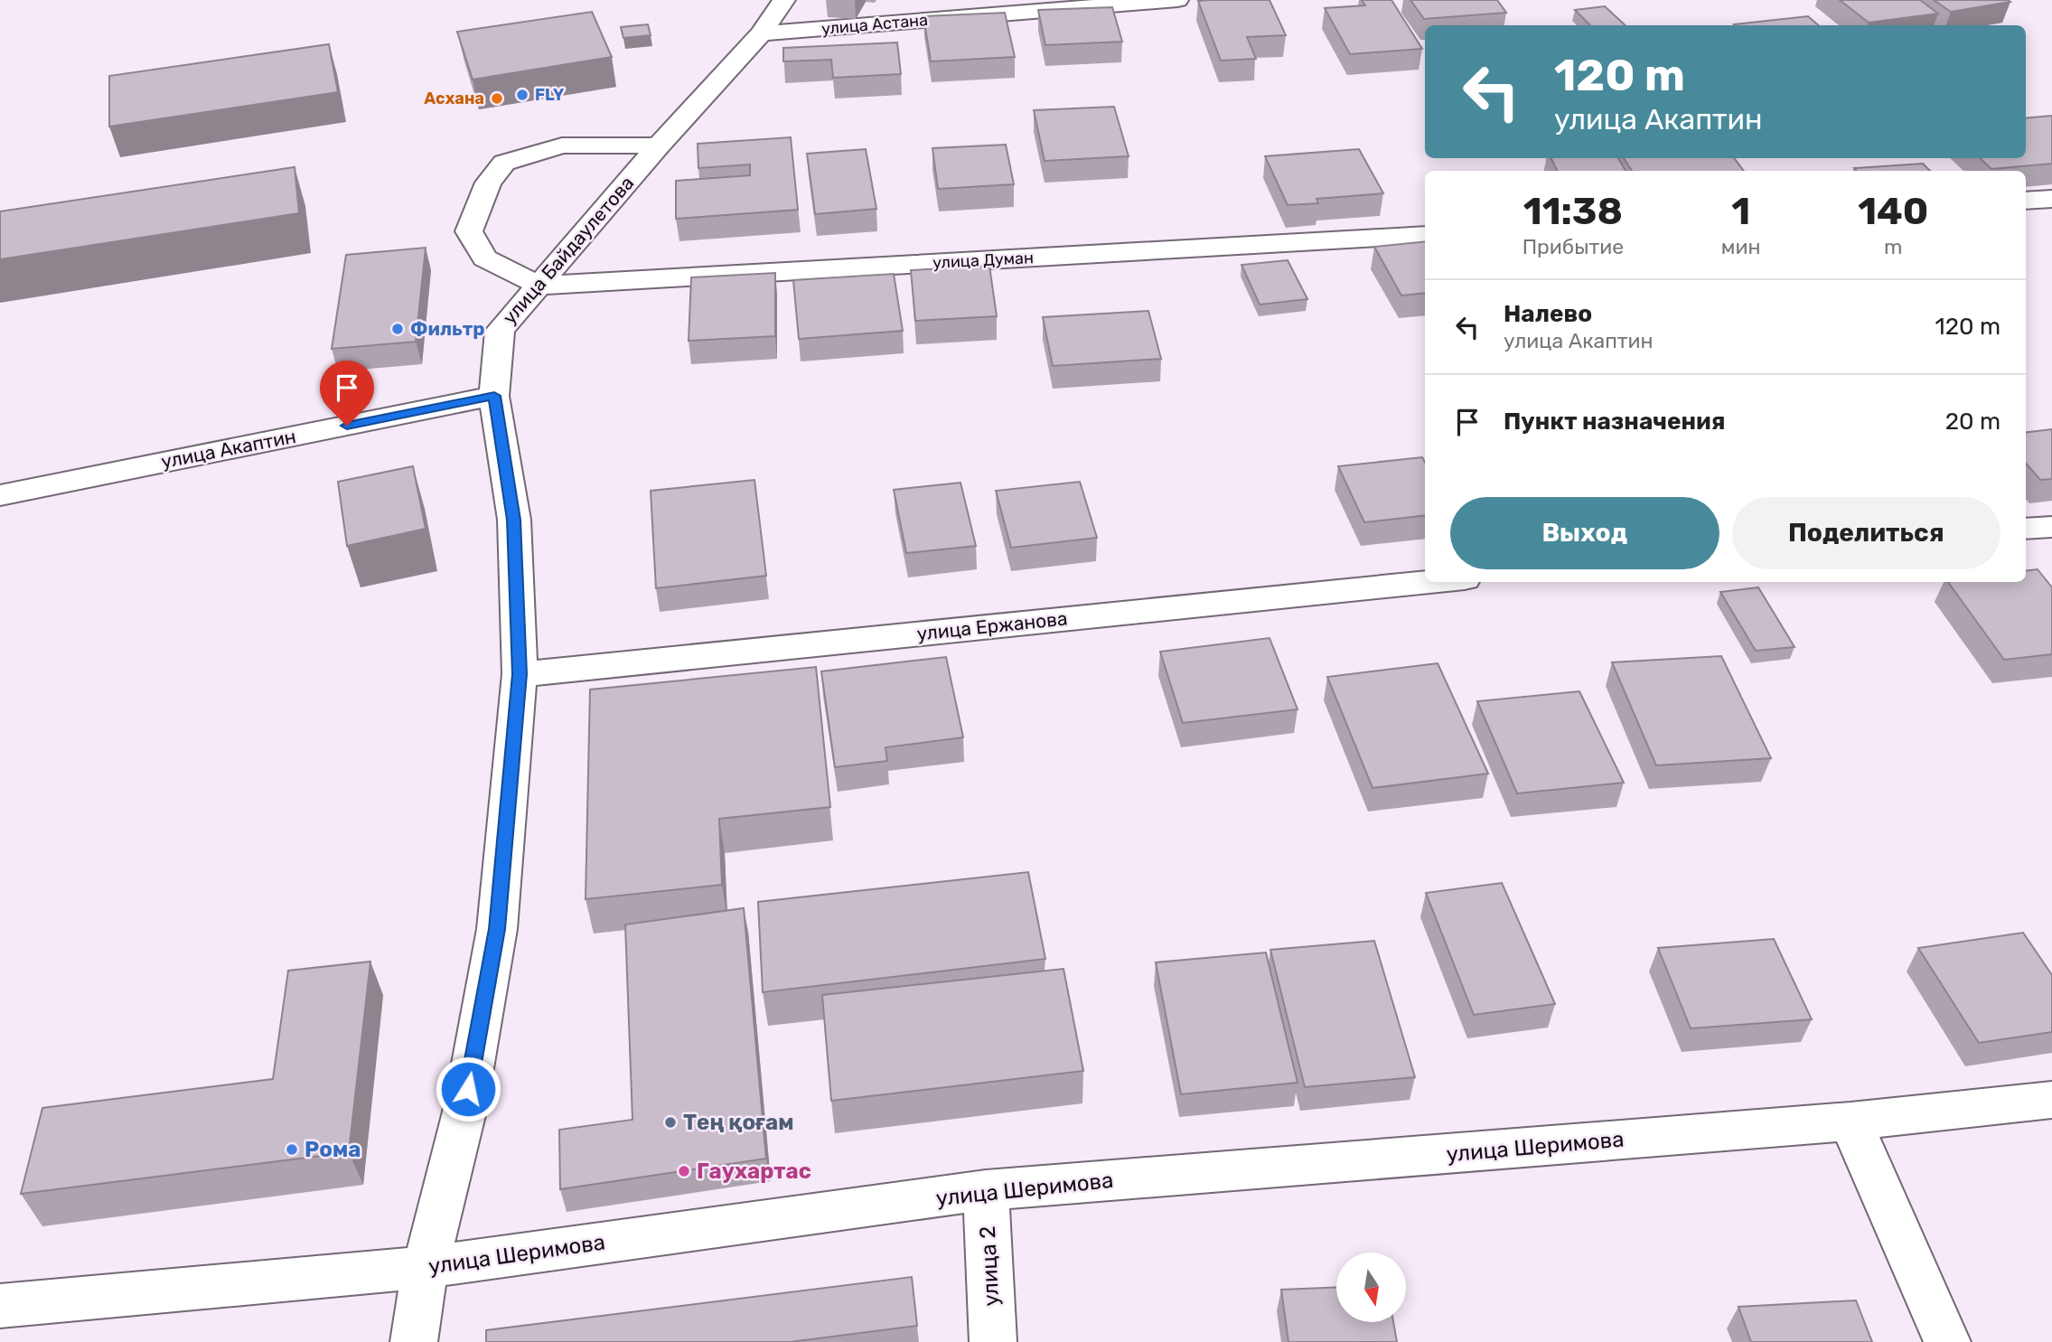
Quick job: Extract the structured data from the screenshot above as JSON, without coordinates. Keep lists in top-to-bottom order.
{
  "streets": {
    "street": [
      "улица Астана",
      "улица Байдаулетова",
      "улица Думан",
      "улица Акаптин",
      "улица Ержанова",
      "улица Шеримова",
      "улица 2"
    ]
  },
  "crossings": [
    ["улица Астана", "улица Байдаулетова"],
    ["улица Байдаулетова", "улица Думан"],
    ["улица Байдаулетова", "улица Акаптин"],
    ["улица Байдаулетова", "улица Ержанова"],
    ["улица Байдаулетова", "улица Шеримова"],
    ["улица Шеримова", "улица 2"]
  ],
  "places": [
    "FLY",
    "Асхана",
    "Фильтр",
    "Тең қоғам",
    "Рома",
    "Гаухартас"
  ],
  "north": "bottom",
  "page": {
    "turn": ["120 m", "улица Акаптин"],
    "eta": [
      "11:38",
      "Прибытие",
      "1",
      "мин",
      "140",
      "m"
    ],
    "list": [
      {
        "name": "Налево",
        "note": "улица Акаптин",
        "value": "120 m"
      },
      {
        "name": "Пункт назначения",
        "value": "20 m"
      }
    ],
    "buttons": ["Выход", "Поделиться"]
  }
}
